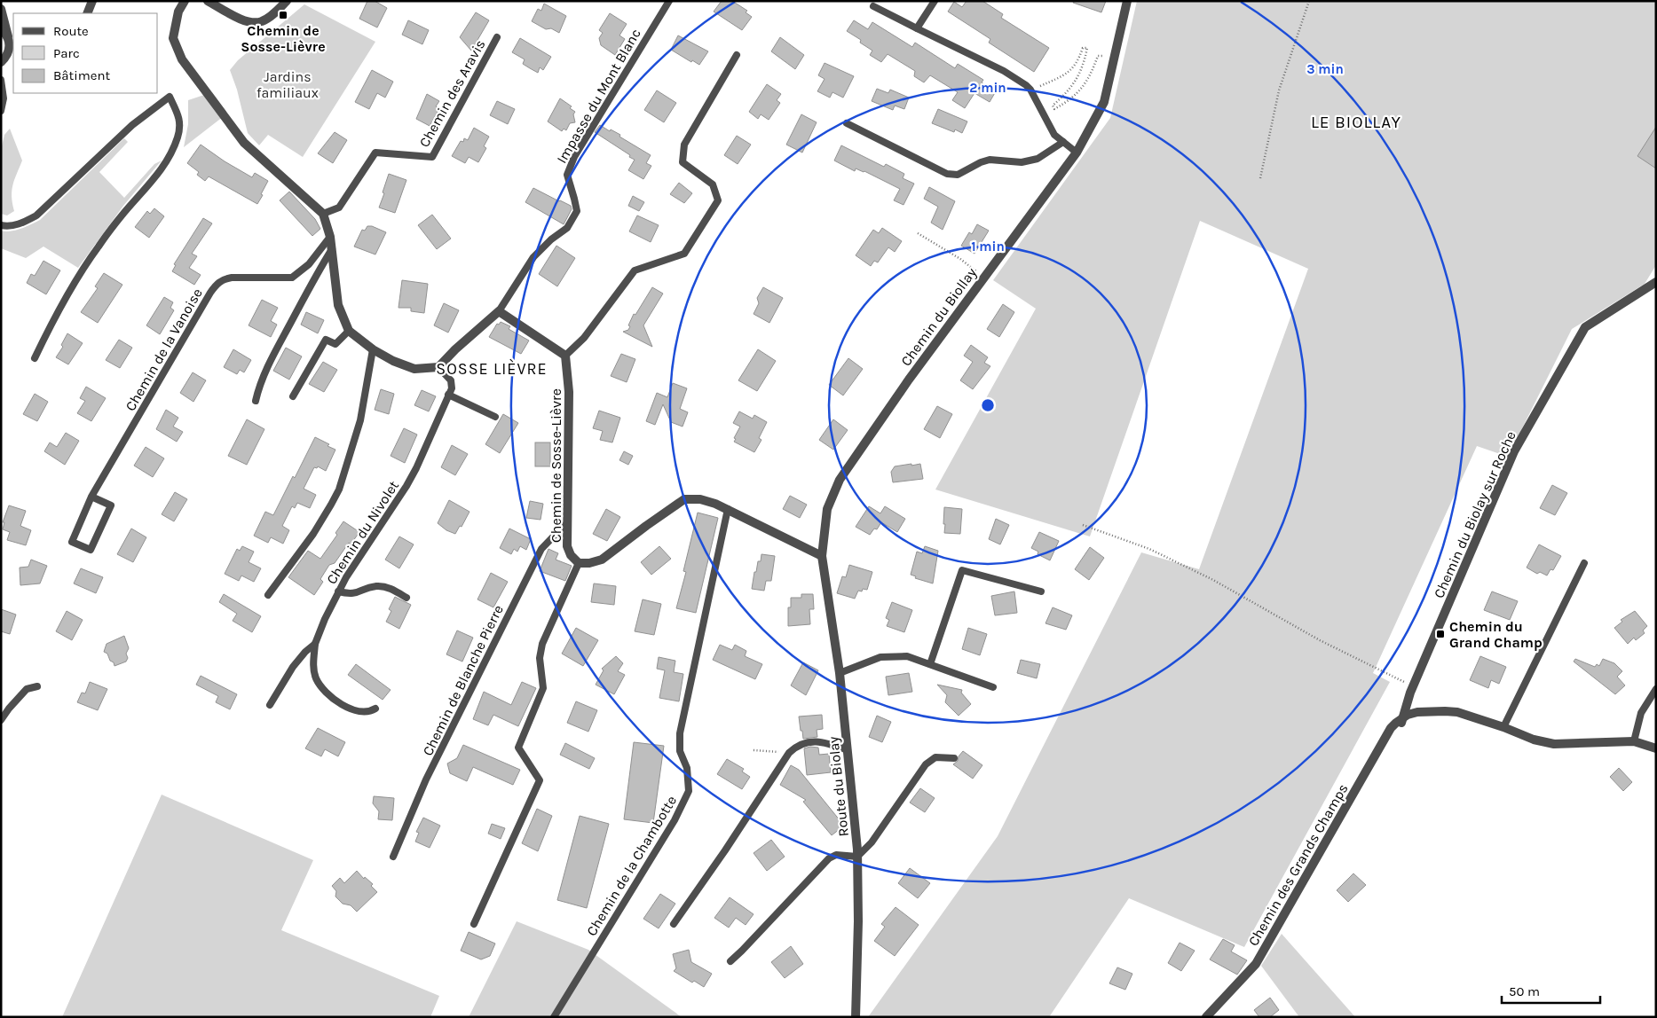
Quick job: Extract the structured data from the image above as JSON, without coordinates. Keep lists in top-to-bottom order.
{
  "streets": {
    "street": [
      "Chemin du Biollay",
      "Chemin de Sosse-Lièvre",
      "Chemin du Biolay sur Roche",
      "Route du Biolay",
      "Chemin des Grands Champs"
    ],
    "lane": [
      "Chemin des Aravis",
      "Impasse du Mont Blanc",
      "Chemin de la Vanoise",
      "Chemin du Nivolet",
      "Chemin de Blanche Pierre",
      "Chemin de la Chambotte"
    ]
  },
  "crossings": [
    ["Chemin du Biollay", "Route du Biolay"],
    ["Chemin de Sosse-Lièvre", "Chemin de Blanche Pierre"],
    ["Chemin du Biolay sur Roche", "Chemin des Grands Champs"]
  ],
  "districts": ["LE BIOLLAY", "SOSSE LIÈVRE"],
  "parks": ["Jardins familiaux"],
  "places": {
    "transit": ["Chemin de Sosse-Lièvre", "Chemin du Grand Champ"]
  },
  "legend": ["Route", "Parc", "Bâtiment"],
  "scale_bar": "50 m",
  "rings": ["3 min", "2 min", "1 min"]
}
